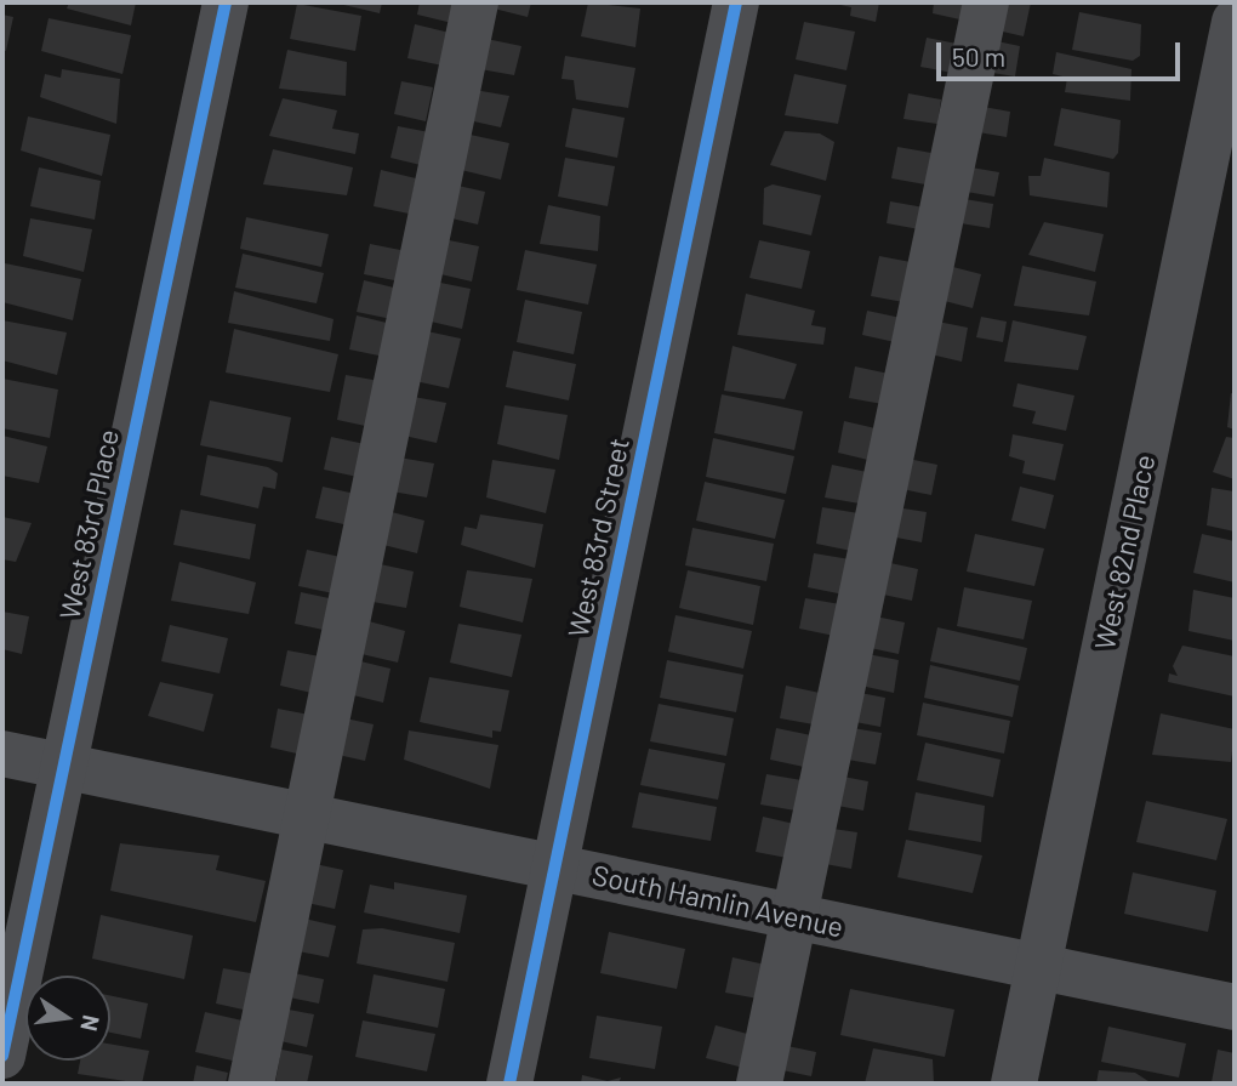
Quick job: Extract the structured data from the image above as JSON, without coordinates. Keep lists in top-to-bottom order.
{
  "streets": {
    "street": [
      "West 83rd Place",
      "West 83rd Street",
      "West 82nd Place",
      "South Hamlin Avenue"
    ]
  },
  "crossings": [
    ["West 83rd Place", "South Hamlin Avenue"],
    ["West 83rd Street", "South Hamlin Avenue"],
    ["West 82nd Place", "South Hamlin Avenue"]
  ],
  "scale_bar": "50 m",
  "north": "right"
}
